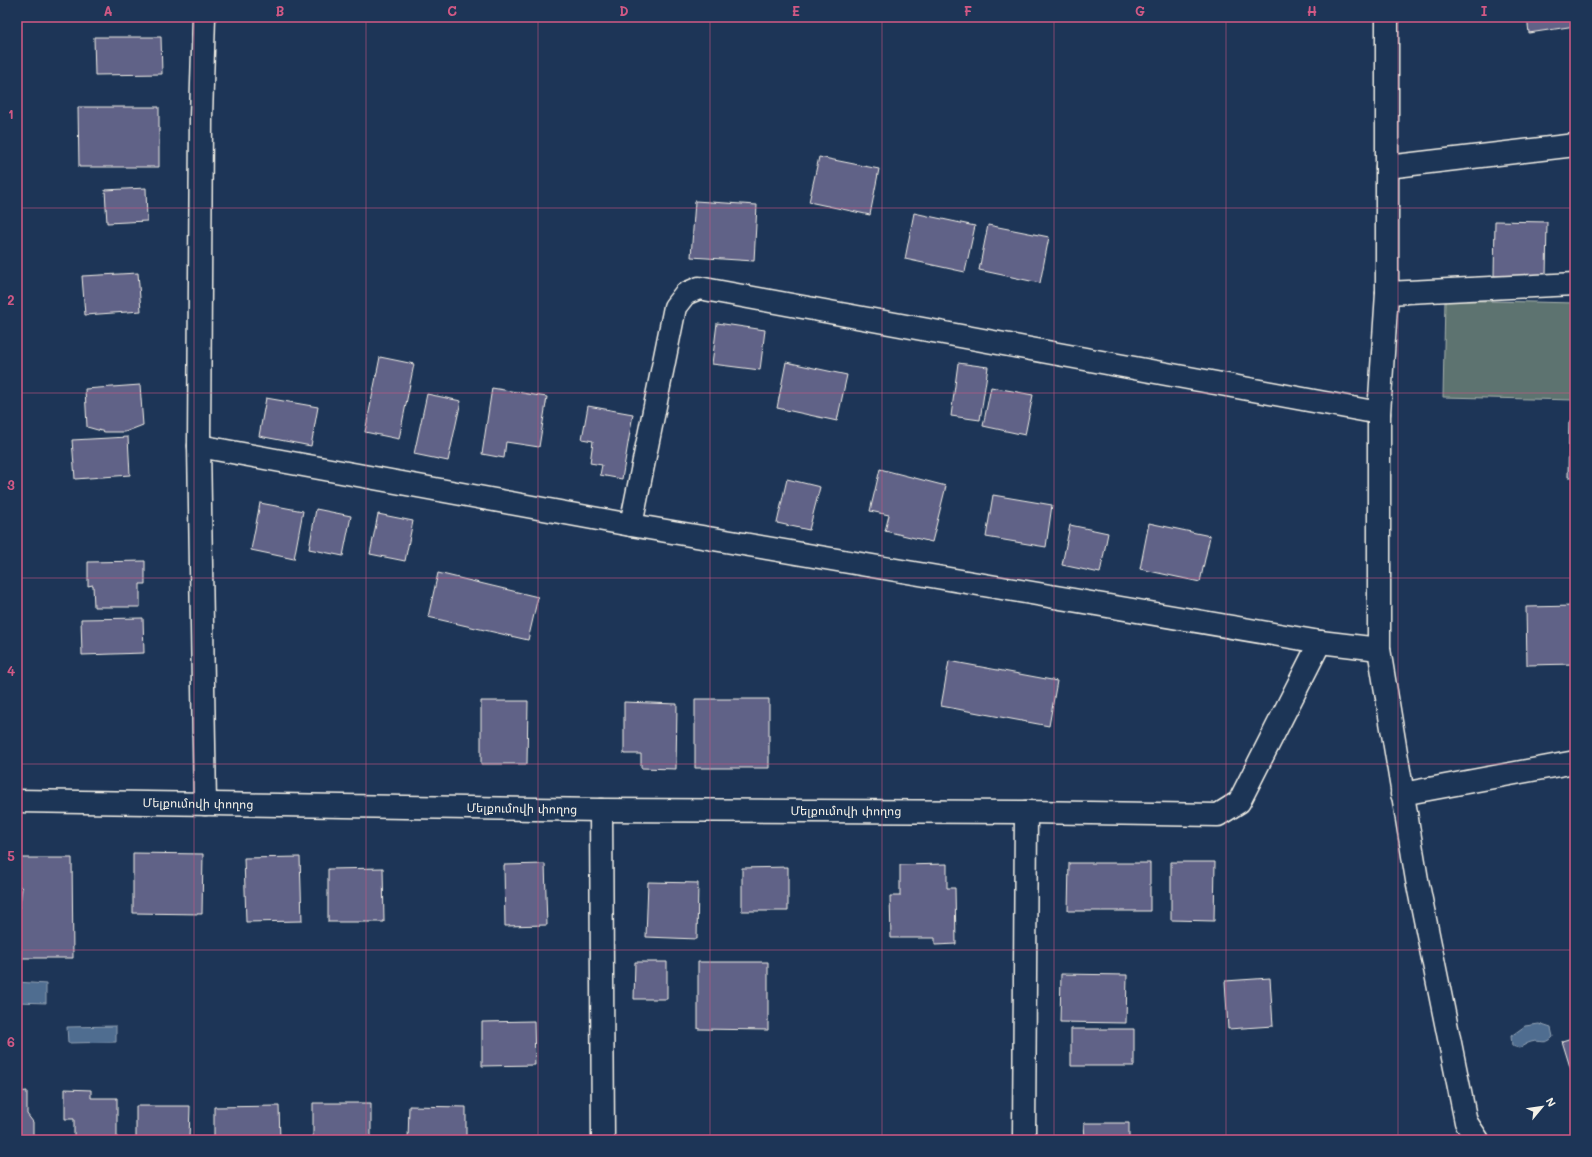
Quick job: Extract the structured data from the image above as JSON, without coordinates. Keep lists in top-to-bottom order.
{
  "streets": {
    "street": ["Մելքումովի փողոց"]
  },
  "north": "top right",
  "grid": {
    "columns": [
      "A",
      "B",
      "C",
      "D",
      "E",
      "F",
      "G",
      "H",
      "I"
    ],
    "rows": [
      "1",
      "2",
      "3",
      "4",
      "5",
      "6"
    ]
  }
}
